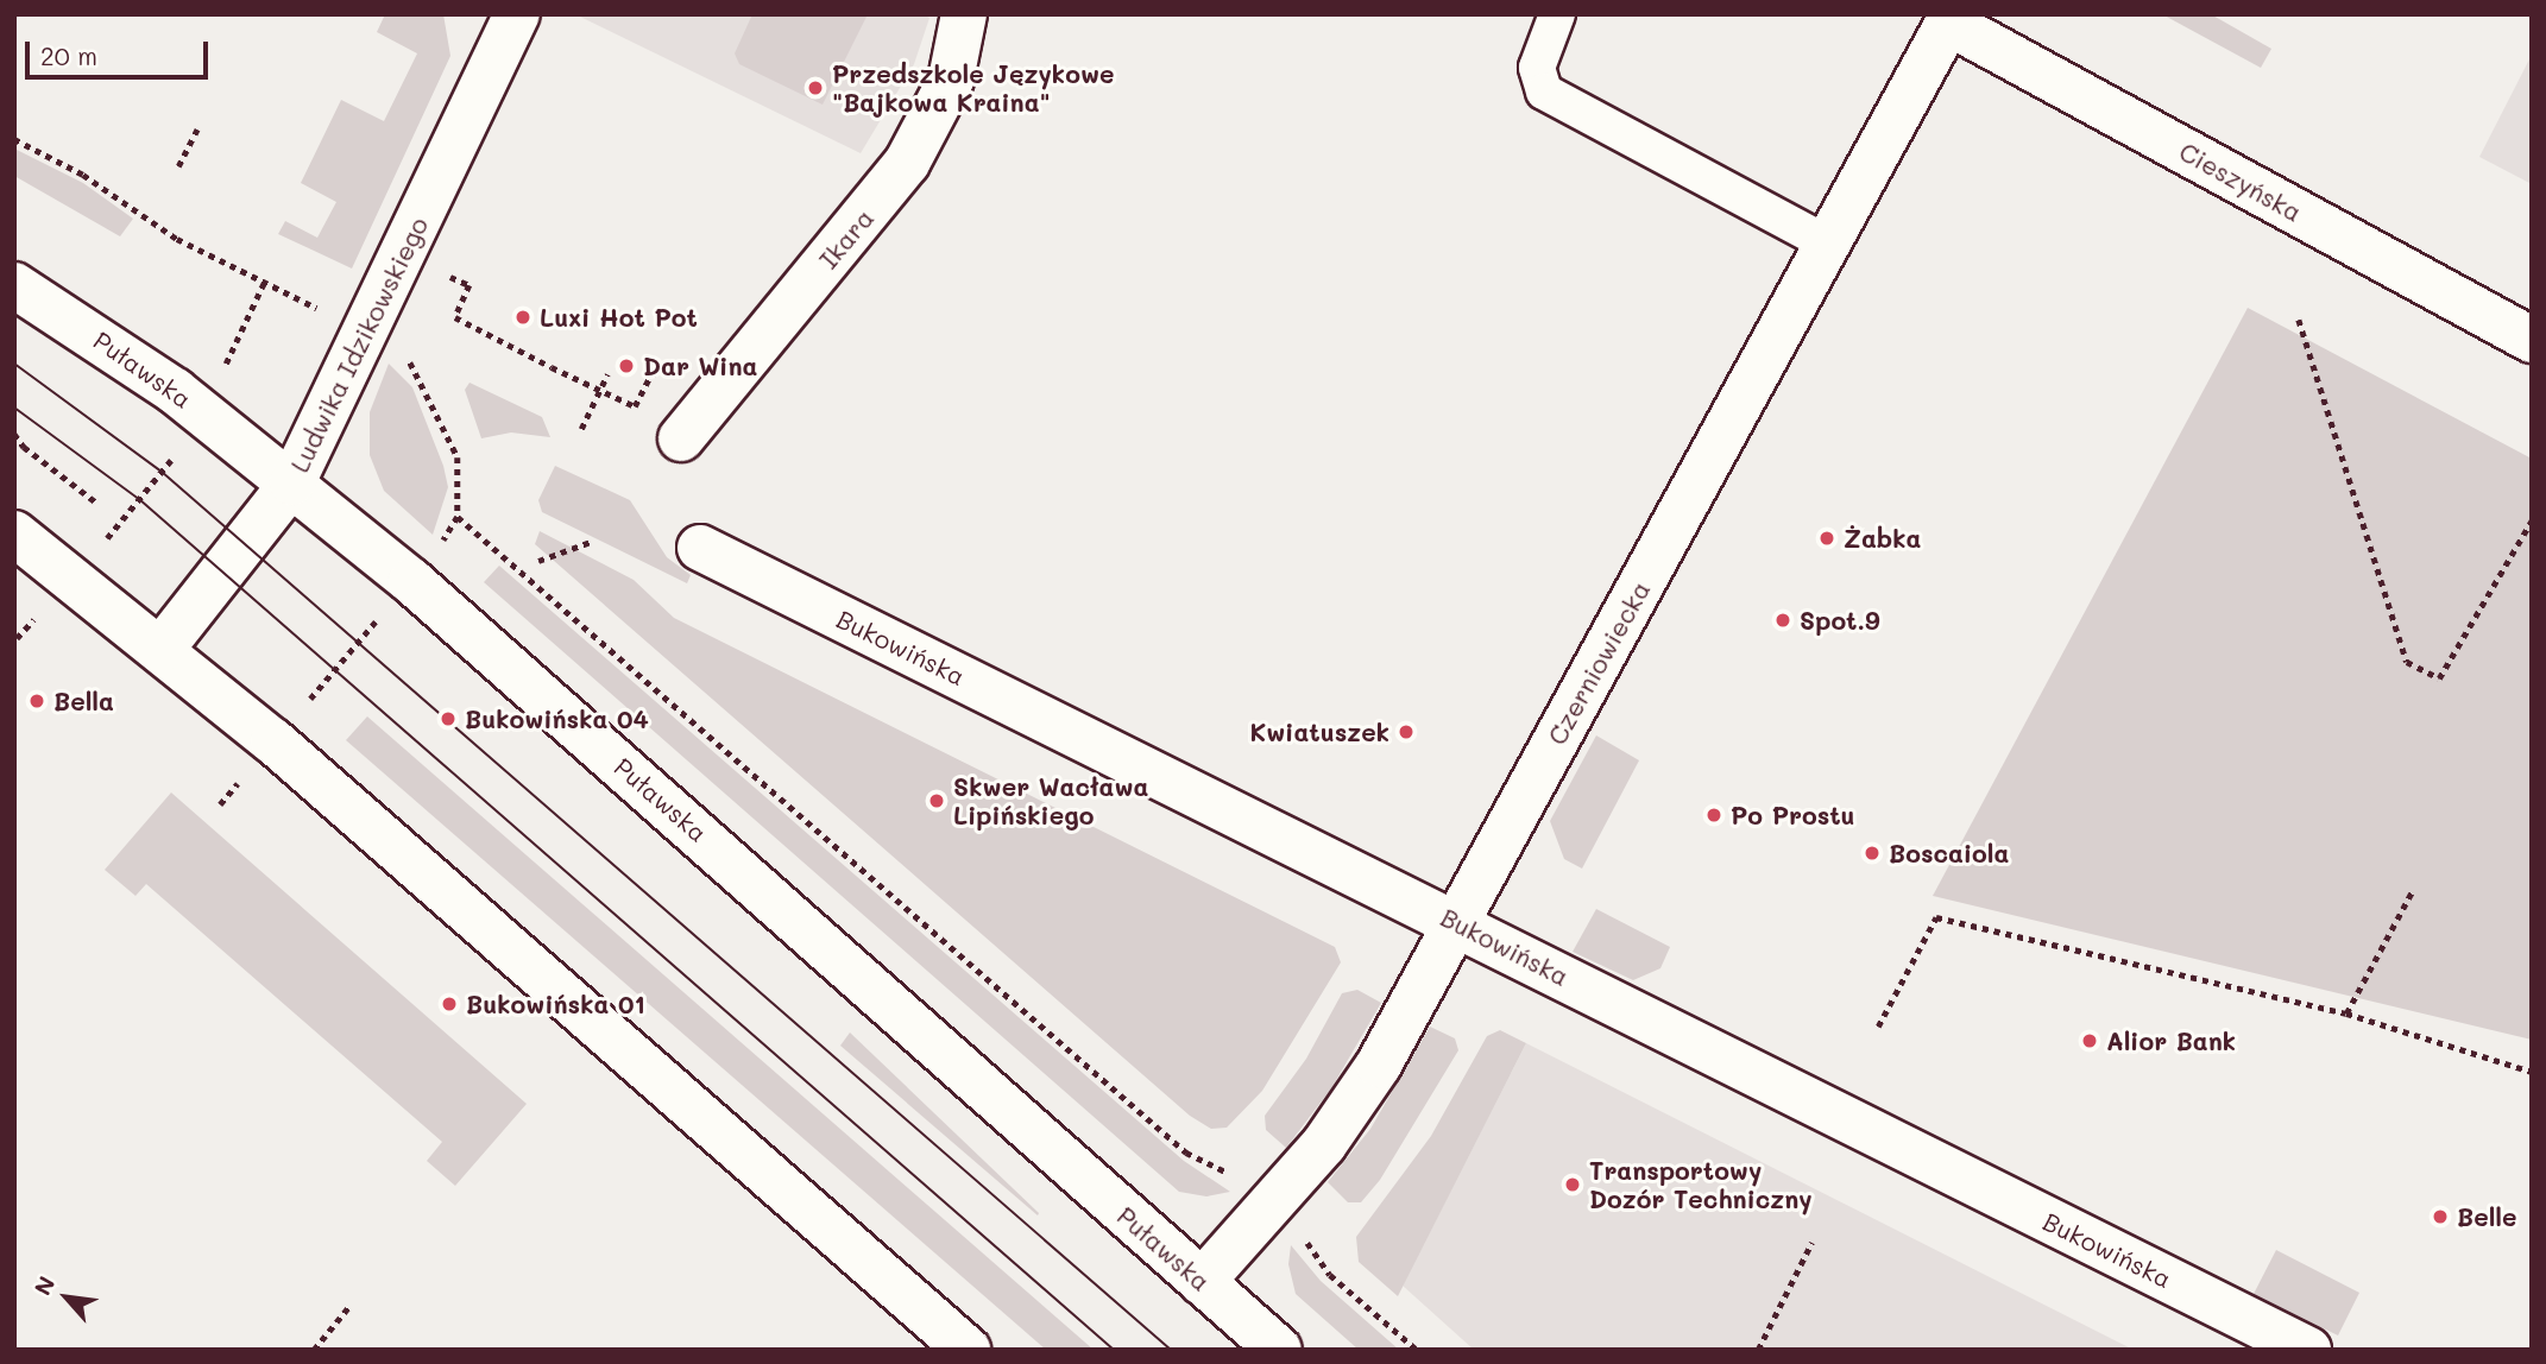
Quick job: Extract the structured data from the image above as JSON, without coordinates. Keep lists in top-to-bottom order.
{
  "streets": {
    "street": [
      "Cieszyńska",
      "Ikara",
      "Ludwika Idzikowskiego",
      "Puławska",
      "Bukowińska",
      "Czerniowiecka"
    ]
  },
  "crossings": [
    ["Cieszyńska", "Czerniowiecka"],
    ["Ludwika Idzikowskiego", "Puławska"],
    ["Puławska", "Czerniowiecka"],
    ["Bukowińska", "Czerniowiecka"]
  ],
  "places": [
    "Przedszkole Językowe \"Bajkowa Kraina\"",
    "Luxi Hot Pot",
    "Dar Wina",
    "Żabka",
    "Spot.9",
    "Bella",
    "Bukowińska 04",
    "Kwiatuszek",
    "Skwer Wacława Lipińskiego",
    "Po Prostu",
    "Boscaiola",
    "Bukowińska 01",
    "Alior Bank",
    "Transportowy Dozór Techniczny",
    "Belle"
  ],
  "scale_bar": "20 m",
  "north": "top left"
}
